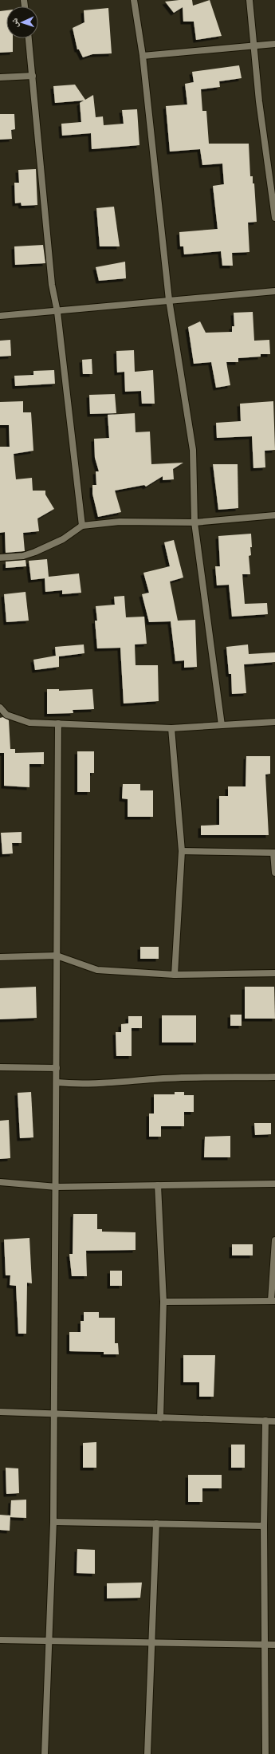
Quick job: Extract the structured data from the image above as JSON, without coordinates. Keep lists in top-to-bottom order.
{
  "north": "left"
}
